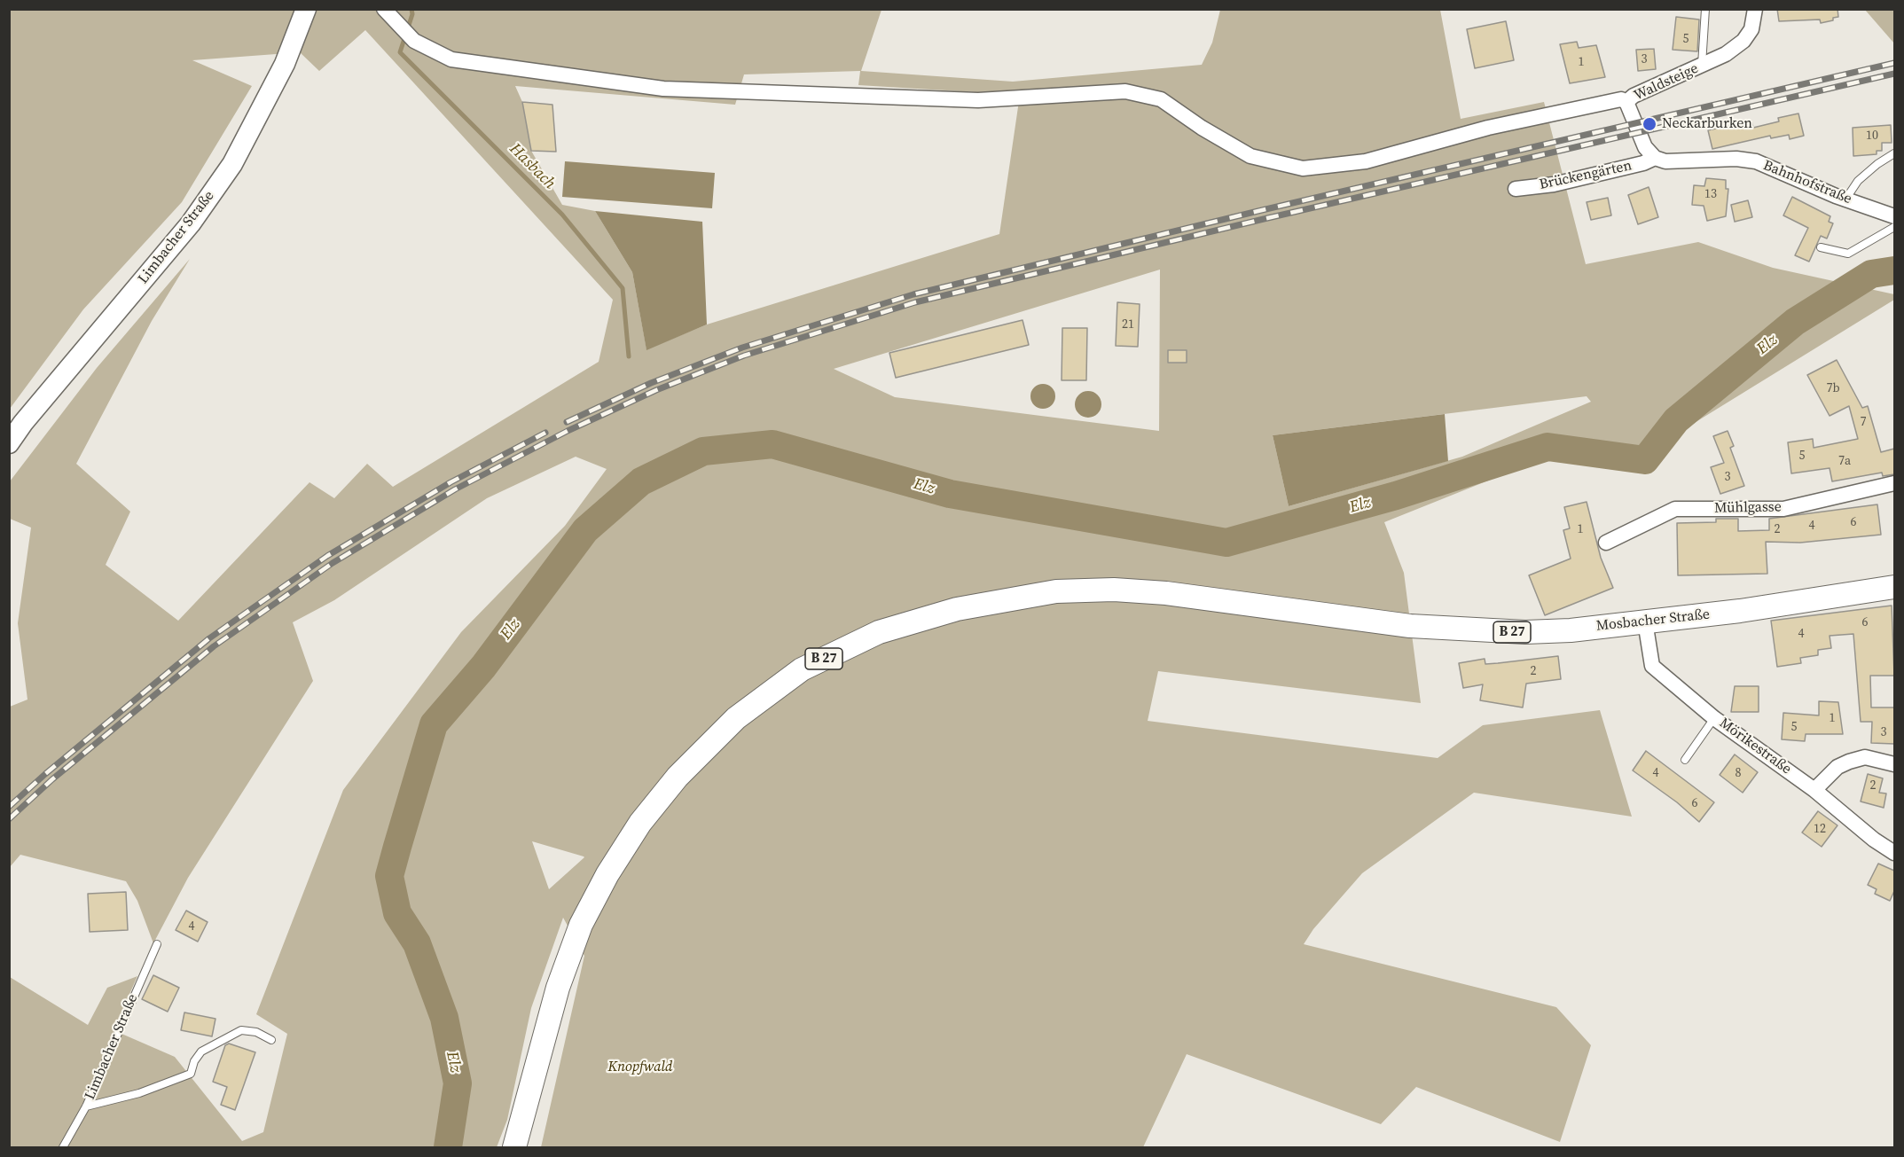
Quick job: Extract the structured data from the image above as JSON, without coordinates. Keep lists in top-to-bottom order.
{
  "streets": {
    "main road": ["Limbacher Straße", "Mosbacher Straße", "B 27"],
    "street": [
      "Waldsteige",
      "Brückengärten",
      "Bahnhofstraße",
      "Mühlgasse",
      "Mörikestraße"
    ]
  },
  "crossings": [
    ["Brückengärten", "Bahnhofstraße"],
    ["Mosbacher Straße", "Mörikestraße"]
  ],
  "water": ["Hasbach", "Elz"],
  "parks": ["Knopfwald"],
  "places": ["Neckarburken"],
  "house_numbers": [
    "5",
    "3",
    "1",
    "10",
    "13",
    "21",
    "7b",
    "7",
    "5",
    "7a",
    "3",
    "6",
    "4",
    "1",
    "2",
    "6",
    "4",
    "2",
    "1",
    "5",
    "3",
    "4",
    "8",
    "2",
    "6",
    "12",
    "4"
  ]
}
